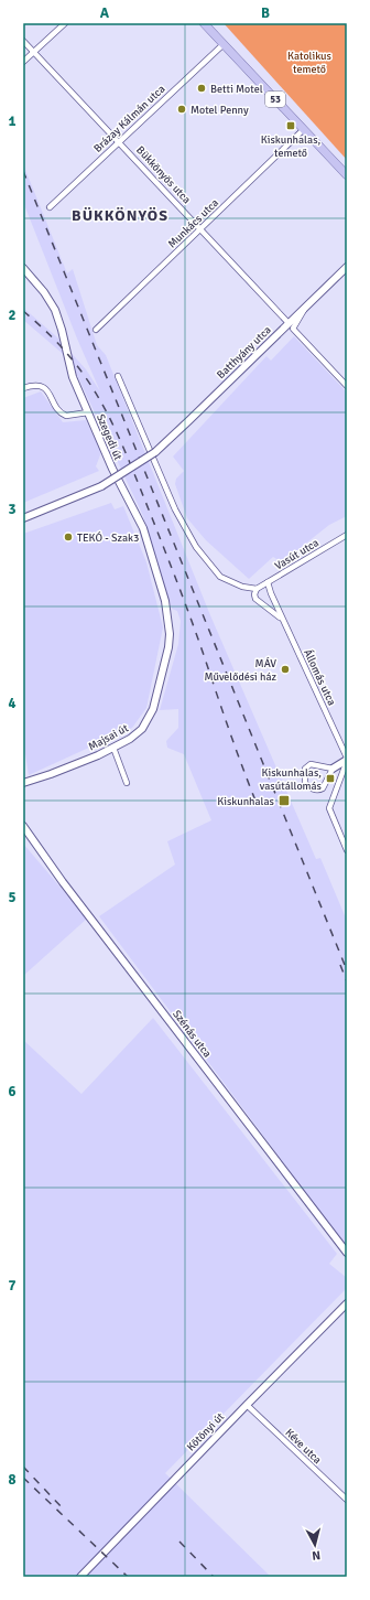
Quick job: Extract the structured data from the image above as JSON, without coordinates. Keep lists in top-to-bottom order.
{
  "streets": {
    "main road": [
      "53",
      "Batthyány utca",
      "Szegedi út",
      "Majsai út",
      "Szénás utca",
      "Kötönyi út"
    ],
    "street": [
      "Brázay Kálmán utca",
      "Bükkönyös utca",
      "Munkács utca",
      "Vasút utca",
      "Állomás utca",
      "Kéve utca"
    ]
  },
  "crossings": [
    ["53", "Brázay Kálmán utca"],
    ["53", "Munkács utca"],
    ["Brázay Kálmán utca", "Bükkönyös utca"],
    ["Bükkönyös utca", "Munkács utca"],
    ["Bükkönyös utca", "Batthyány utca"],
    ["Szegedi út", "Majsai út"],
    ["Vasút utca", "Állomás utca"],
    ["Kötönyi út", "Kéve utca"]
  ],
  "districts": ["BÜKKÖNYÖS"],
  "parks": ["Katolikus temető"],
  "places": {
    "other": [
      "Betti Motel",
      "Motel Penny",
      "TEKÓ - Szak3",
      "MÁV Művelődési ház"
    ],
    "transit": ["Kiskunhalas, temető", "Kiskunhalas, vasútállomás", "Kiskunhalas"]
  },
  "north": "bottom",
  "grid": {
    "columns": ["A", "B"],
    "rows": [
      "1",
      "2",
      "3",
      "4",
      "5",
      "6",
      "7",
      "8"
    ]
  }
}
